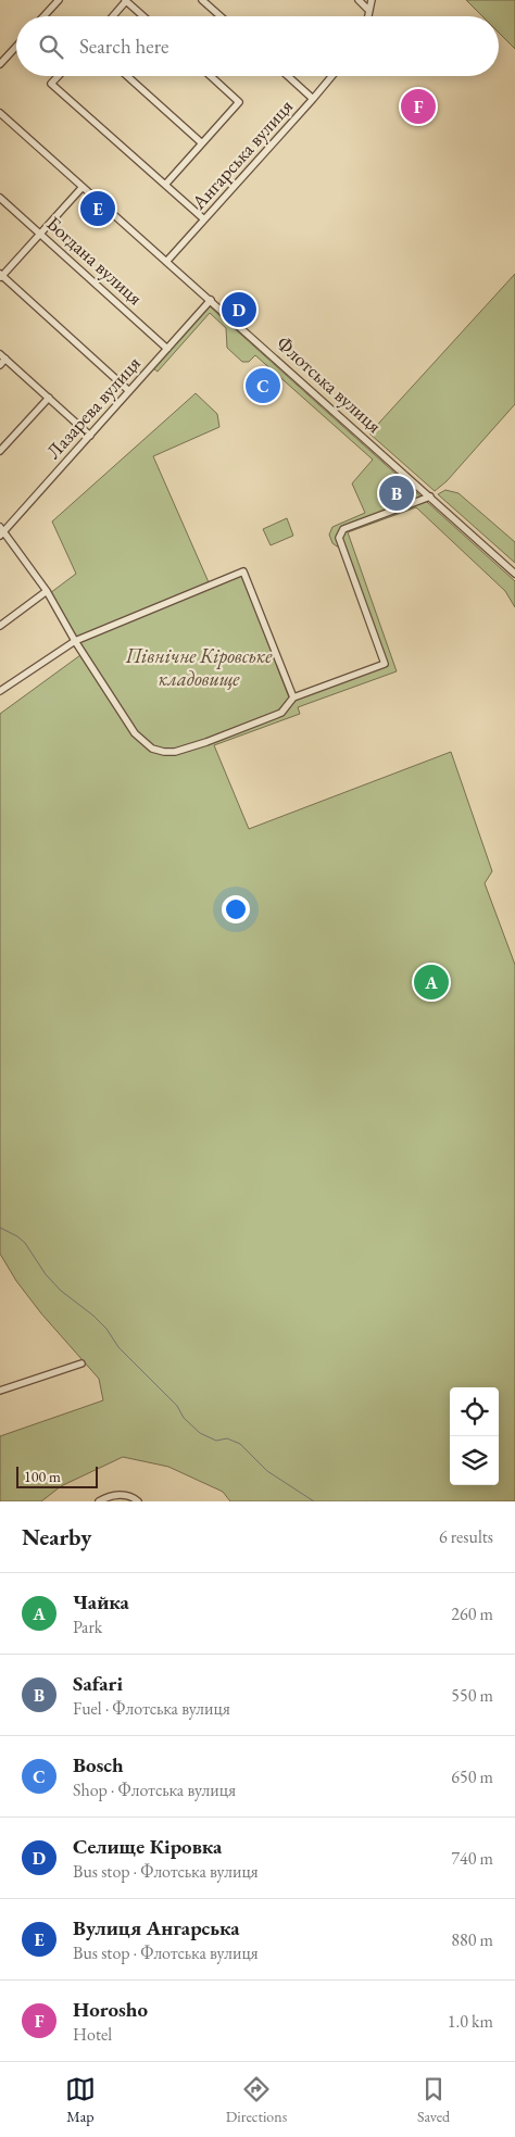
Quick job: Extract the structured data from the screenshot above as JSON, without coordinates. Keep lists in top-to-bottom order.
{
  "streets": {
    "street": [
      "Ангарська вулиця",
      "Богдана вулиця",
      "Флотська вулиця",
      "Лазарева вулиця"
    ]
  },
  "crossings": [
    ["Ангарська вулиця", "Флотська вулиця"],
    ["Богдана вулиця", "Лазарева вулиця"],
    ["Флотська вулиця", "Лазарева вулиця"]
  ],
  "parks": ["Північне Кіровське кладовище"],
  "scale_bar": "100 m",
  "page": {
    "search": "Search here",
    "pins": [
      "F",
      "E",
      "D",
      "C",
      "B",
      "A"
    ],
    "scale": "100 m",
    "heading": ["Nearby", "6 results"],
    "list": [
      {
        "mark": "A",
        "name": "Чайка",
        "note": "Park",
        "value": "260 m"
      },
      {
        "mark": "B",
        "name": "Safari",
        "note": "Fuel · Флотська вулиця",
        "value": "550 m"
      },
      {
        "mark": "C",
        "name": "Bosch",
        "note": "Shop · Флотська вулиця",
        "value": "650 m"
      },
      {
        "mark": "D",
        "name": "Селище Кіровка",
        "note": "Bus stop · Флотська вулиця",
        "value": "740 m"
      },
      {
        "mark": "E",
        "name": "Вулиця Ангарська",
        "note": "Bus stop · Флотська вулиця",
        "value": "880 m"
      },
      {
        "mark": "F",
        "name": "Horosho",
        "note": "Hotel",
        "value": "1.0 km"
      }
    ],
    "nav": ["Map", "Directions", "Saved"]
  }
}
